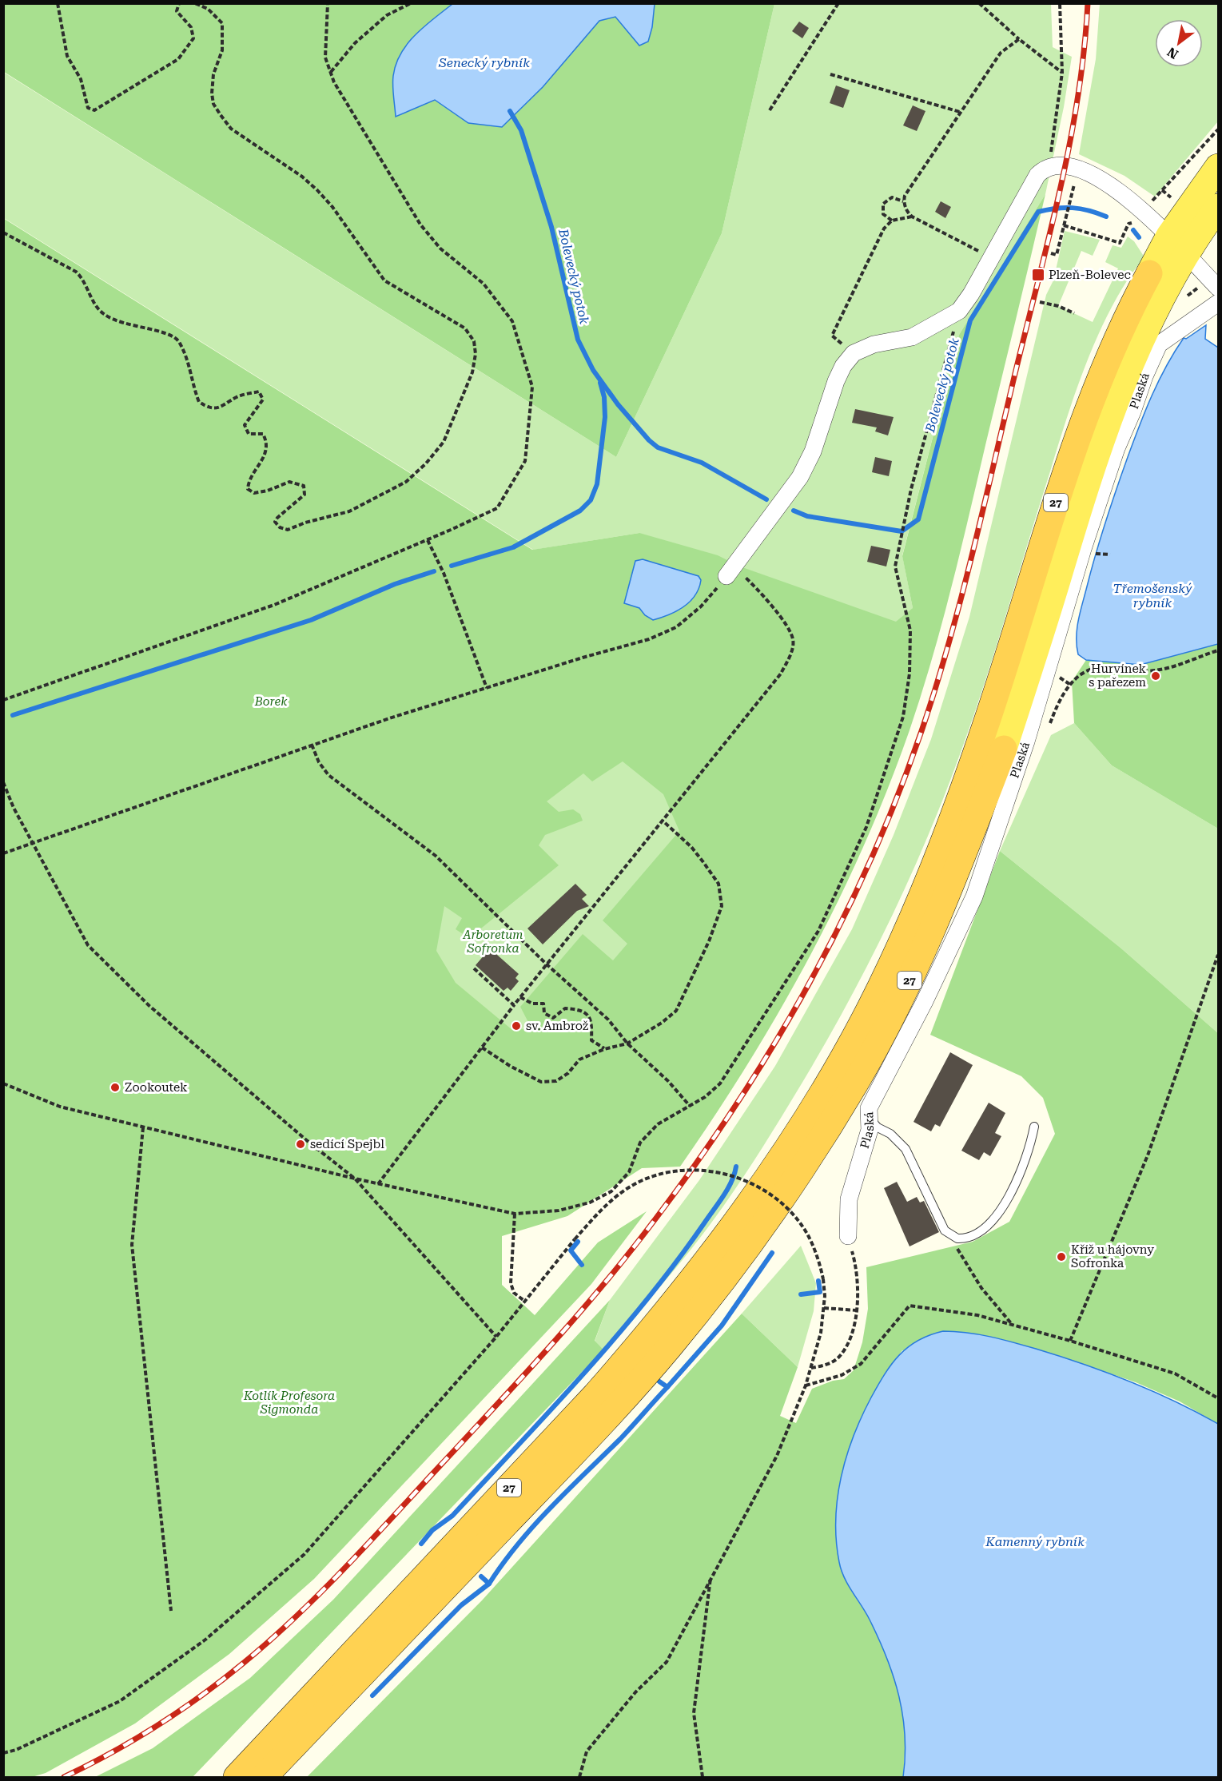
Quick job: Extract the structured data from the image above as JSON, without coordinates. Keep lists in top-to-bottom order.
{
  "streets": {
    "highway": ["Plaská", "27"]
  },
  "crossings": [
    ["Plaská", "27"]
  ],
  "water": [
    "Senecký rybník",
    "Bolevecký potok",
    "Třemošenský rybník",
    "Kamenný rybník"
  ],
  "parks": ["Borek", "Arboretum Sofronka", "Kotlík Profesora Sigmonda"],
  "places": {
    "transit": ["Plzeň-Bolevec"],
    "other": [
      "Hurvínek s pařezem",
      "sv. Ambrož",
      "Zookoutek",
      "sedící Spejbl",
      "Kříž u hájovny Sofronka"
    ]
  },
  "north": "bottom left"
}
